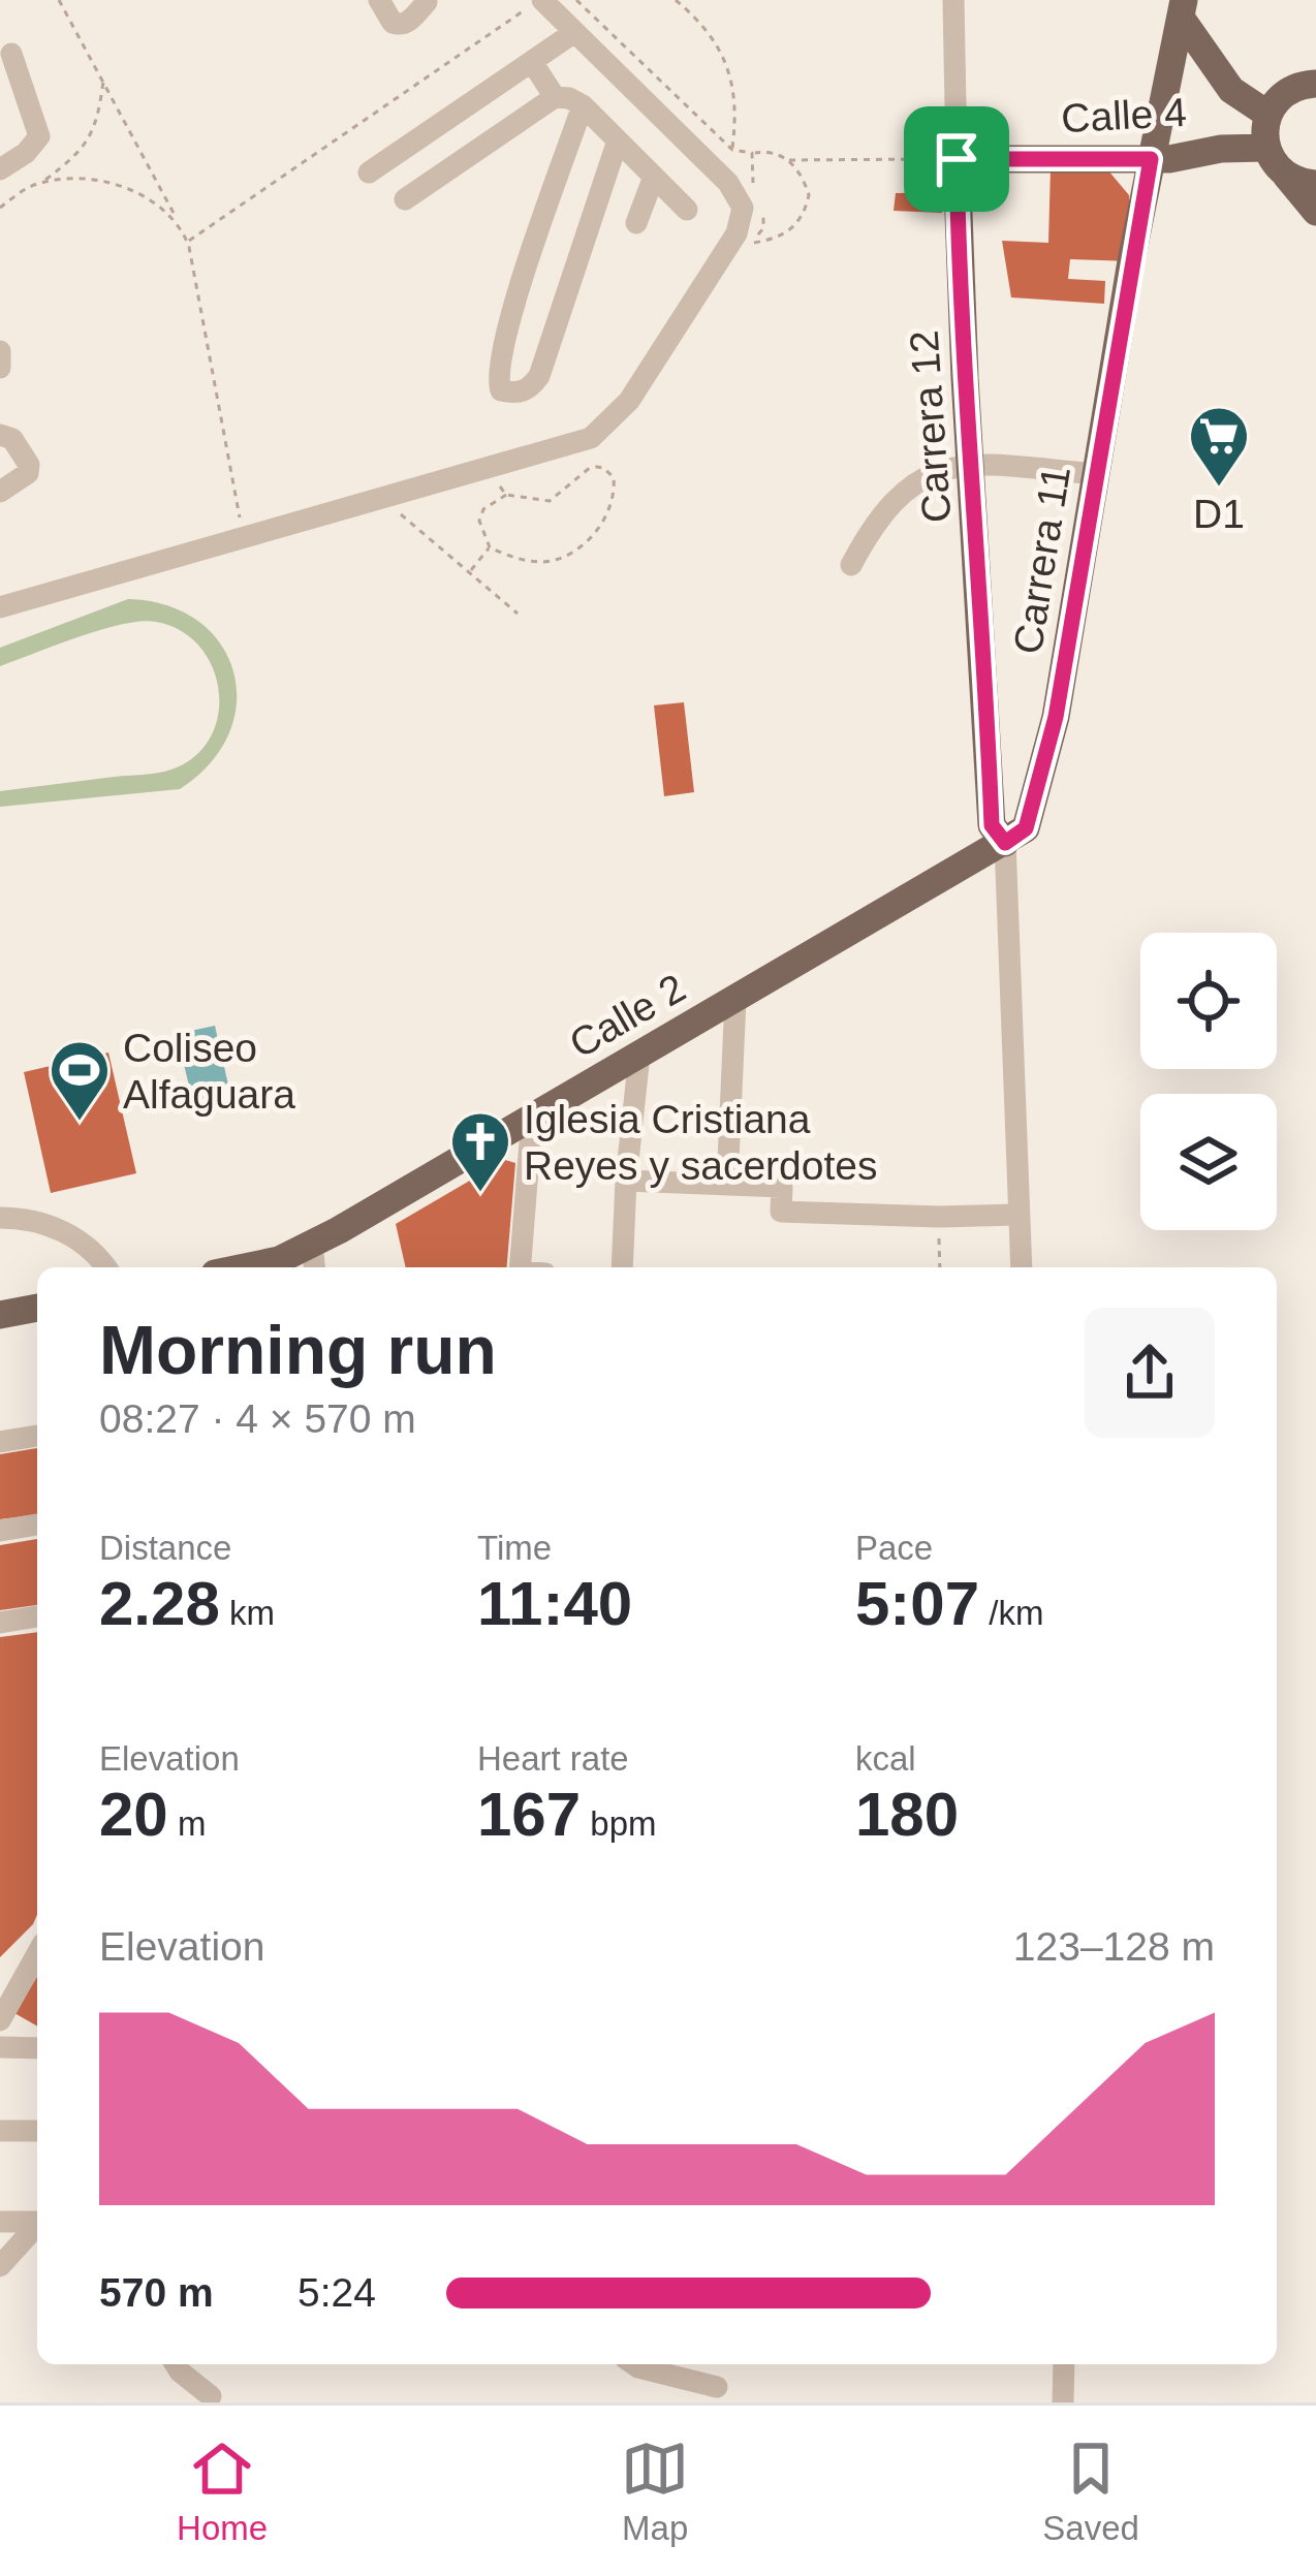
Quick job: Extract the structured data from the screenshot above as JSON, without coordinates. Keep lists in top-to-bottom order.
{
  "streets": {
    "main road": [
      "Calle 4",
      "Carrera 12",
      "Carrera 11",
      "Calle 2"
    ]
  },
  "crossings": [
    ["Calle 4", "Carrera 12"],
    ["Calle 4", "Carrera 11"],
    ["Carrera 12", "Carrera 11"],
    ["Carrera 12", "Calle 2"],
    ["Carrera 11", "Calle 2"]
  ],
  "places": {
    "supermarket": ["D1"],
    "sports": ["Coliseo Alfaguara"],
    "church": ["Iglesia Cristiana Reyes y sacerdotes"]
  },
  "page": {
    "heading": ["Morning run", "08:27 · 4 × 570 m"],
    "stats": [
      ["Distance", "2.28 km"],
      ["Time", "11:40"],
      ["Pace", "5:07 /km"],
      ["Elevation", "20 m"],
      ["Heart rate", "167 bpm"],
      ["kcal", "180"]
    ],
    "chart": ["Elevation", "123–128 m"],
    "list": [
      {
        "name": "570 m",
        "note": "5:24"
      }
    ],
    "tabs": ["Home", "Map", "Saved"]
  }
}
